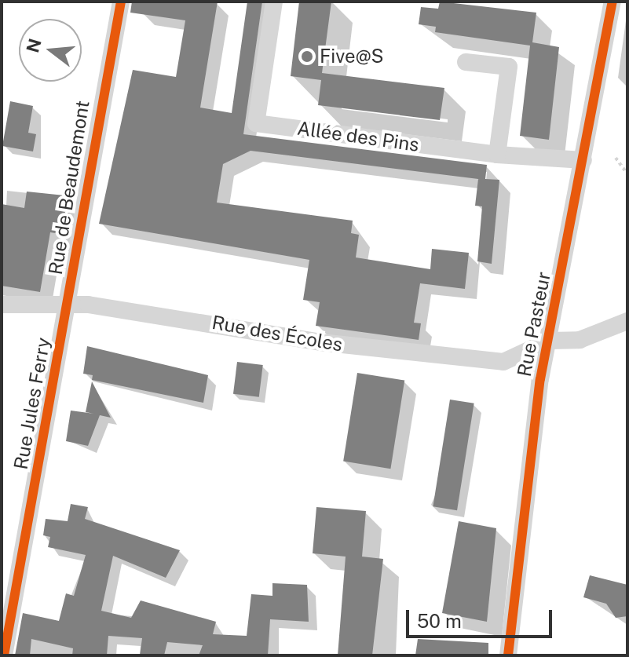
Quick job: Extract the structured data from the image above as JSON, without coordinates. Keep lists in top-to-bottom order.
{
  "streets": {
    "street": [
      "Allée des Pins",
      "Rue de Beaudemont",
      "Rue Pasteur",
      "Rue des Écoles",
      "Rue Jules Ferry"
    ]
  },
  "crossings": [
    ["Allée des Pins", "Rue Pasteur"],
    ["Rue de Beaudemont", "Rue des Écoles"],
    ["Rue de Beaudemont", "Rue Jules Ferry"],
    ["Rue Pasteur", "Rue des Écoles"],
    ["Rue des Écoles", "Rue Jules Ferry"]
  ],
  "places": ["Five@S"],
  "scale_bar": "50 m",
  "north": "left"
}
